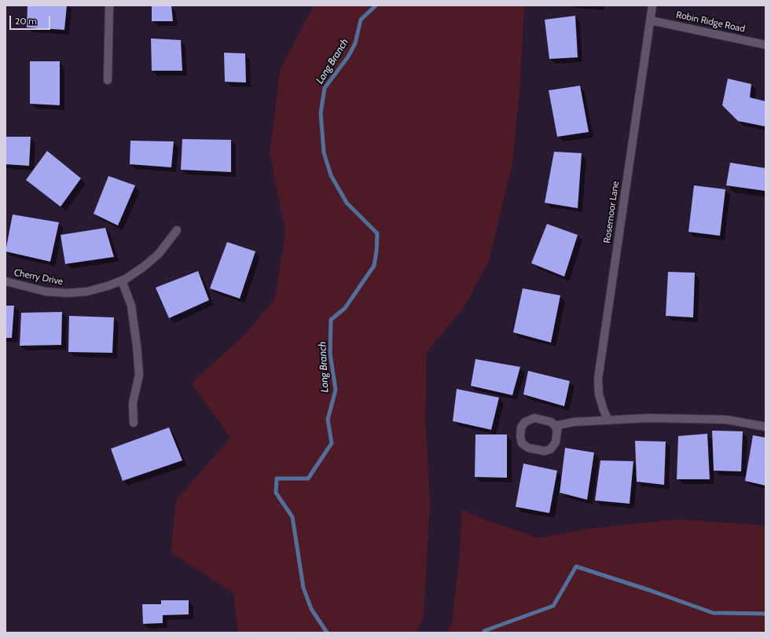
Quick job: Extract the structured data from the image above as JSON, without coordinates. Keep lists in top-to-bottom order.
{
  "streets": {
    "street": ["Robin Ridge Road", "Rosemoor Lane", "Cherry Drive"]
  },
  "crossings": [
    ["Robin Ridge Road", "Rosemoor Lane"]
  ],
  "water": ["Long Branch"],
  "scale_bar": "20 m"
}
